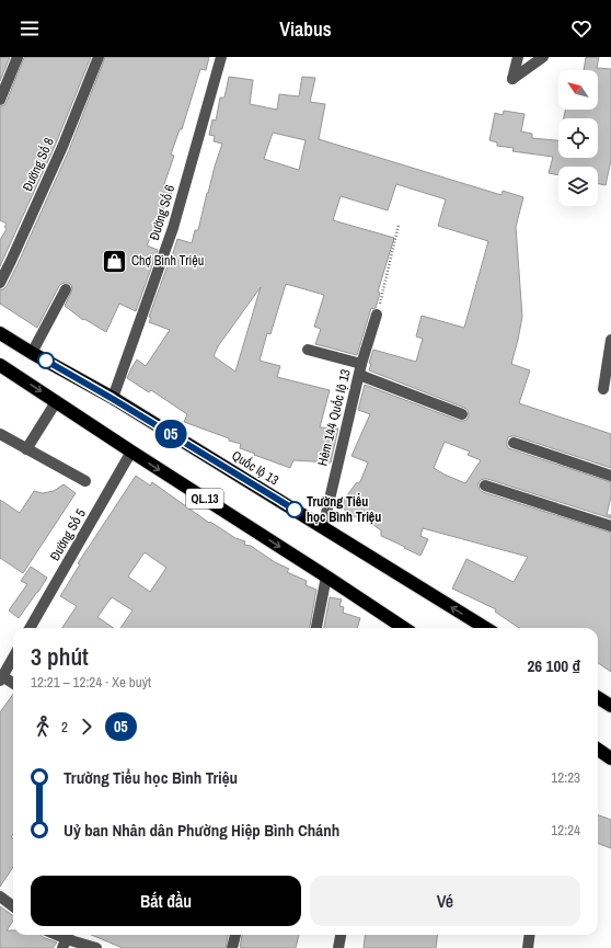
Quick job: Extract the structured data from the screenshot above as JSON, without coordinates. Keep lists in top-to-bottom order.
{
  "streets": {
    "highway": ["Quốc lộ 13", "QL.13"],
    "street": [
      "Đường Số 8",
      "Đường Số 6",
      "Hẻm 144 Quốc lộ 13",
      "Đường Số 5"
    ]
  },
  "crossings": [
    ["Đường Số 6", "Quốc lộ 13"],
    ["Hẻm 144 Quốc lộ 13", "Quốc lộ 13"],
    ["QL.13", "Đường Số 5"]
  ],
  "places": {
    "shop": ["Chợ Bình Triệu"],
    "other": ["Trường Tiểu học Bình Triệu"]
  },
  "lines": ["bus line 05"],
  "north": "top left",
  "page": {
    "header": "Viabus",
    "on_map": "05",
    "heading": ["3 phút", "12:21 – 12:24 · Xe buýt", "26 100 ₫"],
    "legs": ["2", "05"],
    "list": [
      {
        "name": "Trường Tiểu học Bình Triệu",
        "value": "12:23"
      },
      {
        "name": "Uỷ ban Nhân dân Phường Hiệp Bình Chánh",
        "value": "12:24"
      }
    ],
    "buttons": ["Bắt đầu", "Vé"]
  }
}
